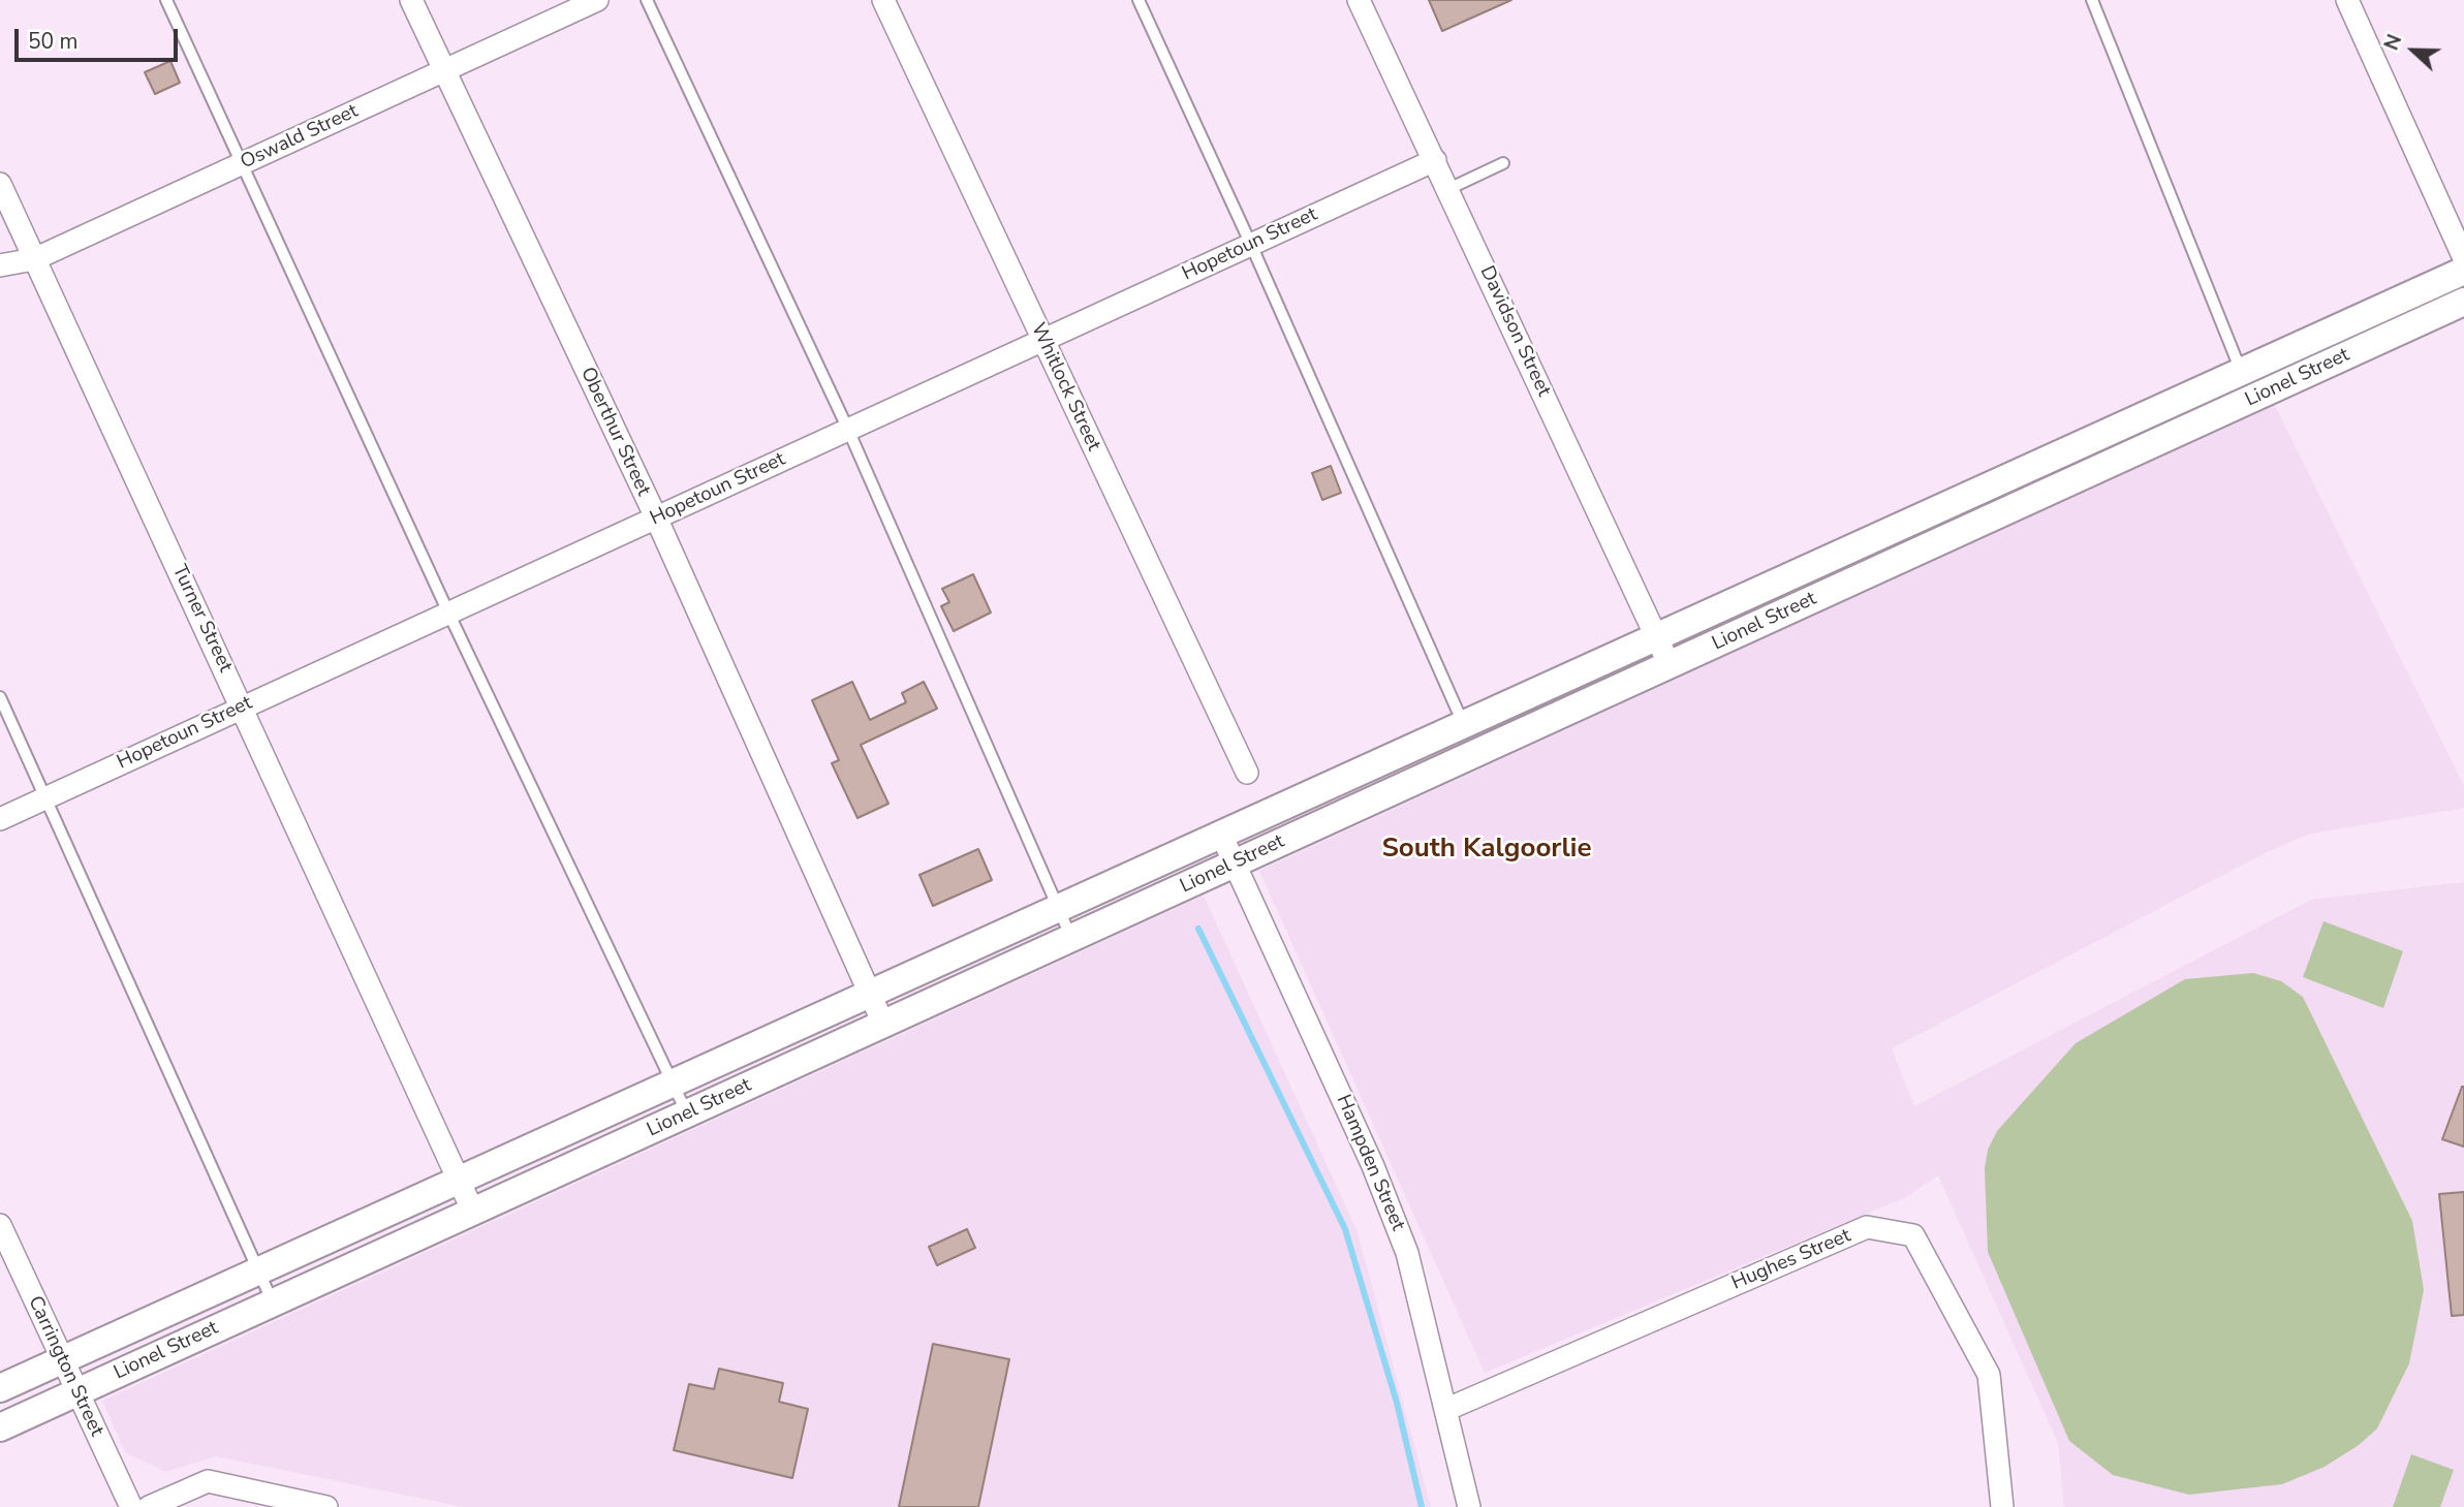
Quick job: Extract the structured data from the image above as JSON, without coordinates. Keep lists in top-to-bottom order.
{
  "streets": {
    "street": [
      "Oswald Street",
      "Hopetoun Street",
      "Davidson Street",
      "Lionel Street",
      "Whitlock Street",
      "Oberthur Street",
      "Turner Street",
      "Hampden Street",
      "Hughes Street",
      "Carrington Street"
    ]
  },
  "crossings": [
    ["Oswald Street", "Oberthur Street"],
    ["Oswald Street", "Turner Street"],
    ["Hopetoun Street", "Davidson Street"],
    ["Hopetoun Street", "Whitlock Street"],
    ["Hopetoun Street", "Oberthur Street"],
    ["Hopetoun Street", "Turner Street"],
    ["Davidson Street", "Lionel Street"],
    ["Lionel Street", "Oberthur Street"],
    ["Lionel Street", "Turner Street"],
    ["Lionel Street", "Hampden Street"],
    ["Lionel Street", "Carrington Street"],
    ["Hampden Street", "Hughes Street"]
  ],
  "districts": ["South Kalgoorlie"],
  "scale_bar": "50 m",
  "north": "left"
}
